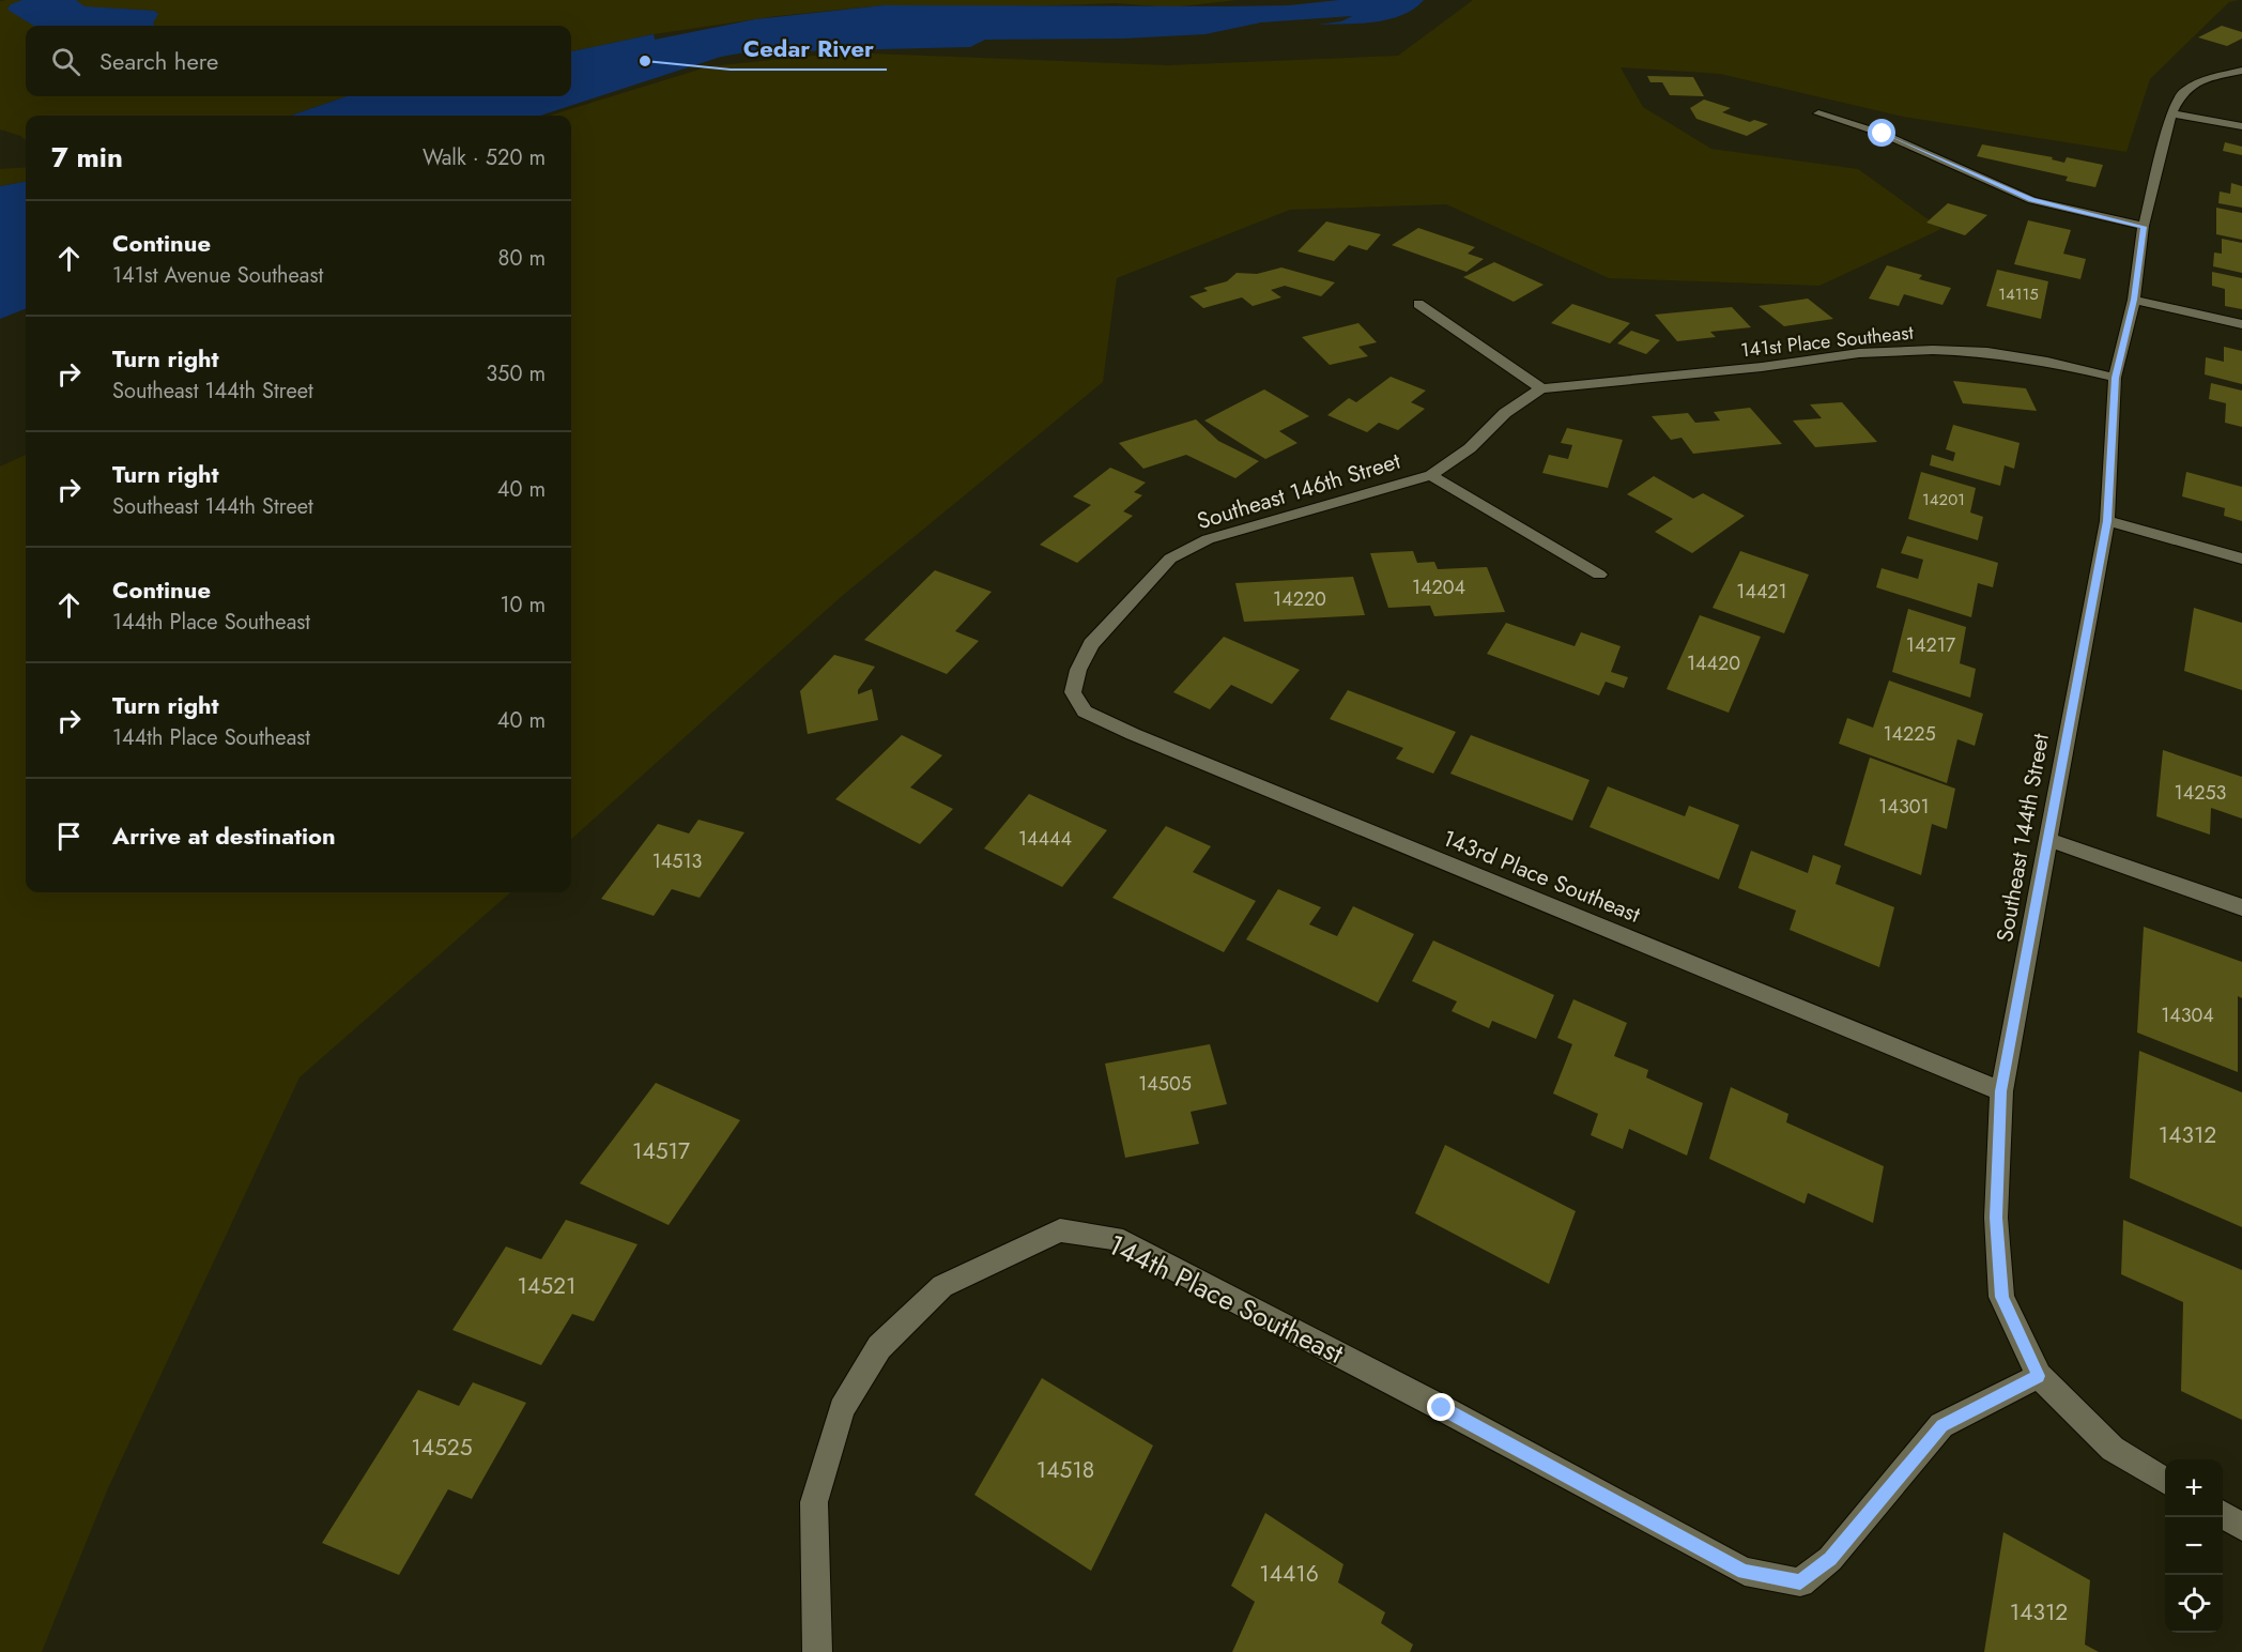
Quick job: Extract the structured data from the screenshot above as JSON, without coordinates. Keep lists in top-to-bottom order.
{
  "streets": {
    "street": [
      "141st Place Southeast",
      "Southeast 146th Street",
      "Southeast 144th Street",
      "143rd Place Southeast",
      "144th Place Southeast"
    ]
  },
  "crossings": [
    ["141st Place Southeast", "Southeast 146th Street"],
    ["141st Place Southeast", "Southeast 144th Street"],
    ["Southeast 146th Street", "143rd Place Southeast"],
    ["Southeast 144th Street", "143rd Place Southeast"],
    ["Southeast 144th Street", "144th Place Southeast"]
  ],
  "places": ["Cedar River"],
  "house_numbers": [
    "14115",
    "14201",
    "14204",
    "14421",
    "14220",
    "14217",
    "14420",
    "14225",
    "14253",
    "14301",
    "14444",
    "14513",
    "14304",
    "14505",
    "14312",
    "14517",
    "14521",
    "14525",
    "14518",
    "14416",
    "14312"
  ],
  "page": {
    "search": "Search here",
    "heading": ["7 min", "Walk · 520 m"],
    "list": [
      ["Continue", "141st Avenue Southeast", "80 m"],
      ["Turn right", "Southeast 144th Street", "350 m"],
      ["Turn right", "Southeast 144th Street", "40 m"],
      ["Continue", "144th Place Southeast", "10 m"],
      ["Turn right", "144th Place Southeast", "40 m"],
      "Arrive at destination"
    ],
    "map_buttons": ["+", "−"]
  }
}
